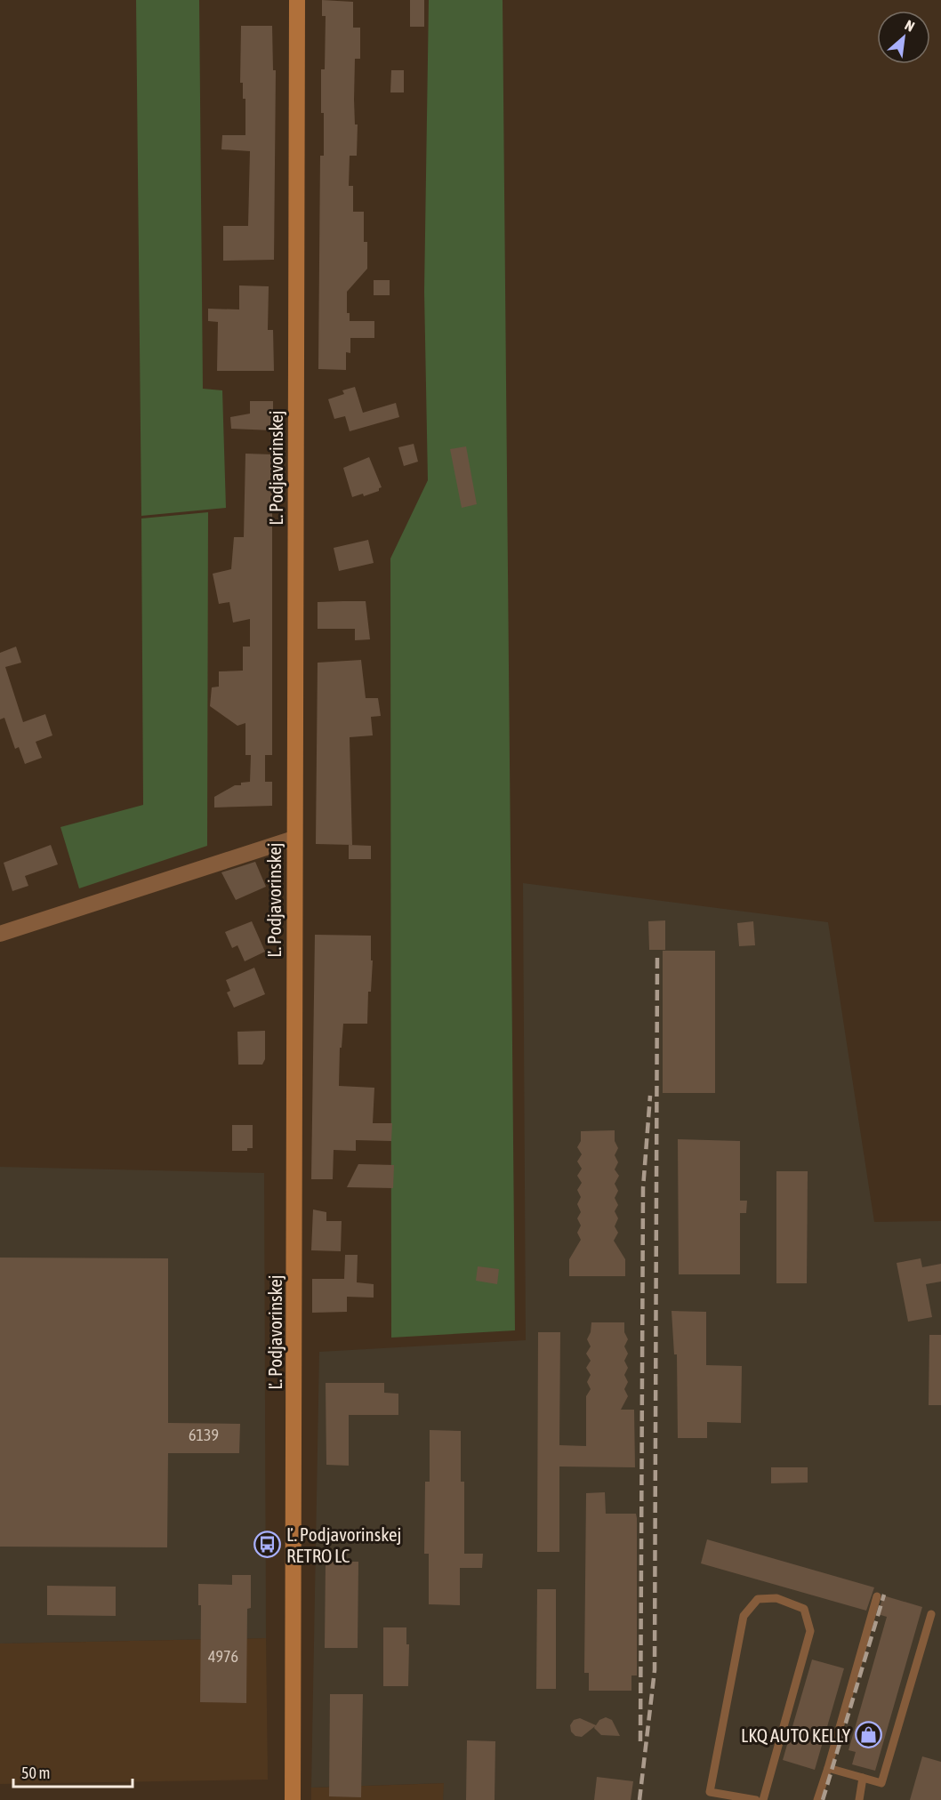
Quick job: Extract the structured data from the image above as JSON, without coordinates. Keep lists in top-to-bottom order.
{
  "streets": {
    "street": ["Ľ. Podjavorinskej"]
  },
  "places": {
    "bus stop": ["Ľ. Podjavorinskej RETRO LC"],
    "shop": ["LKQ AUTO KELLY"]
  },
  "house_numbers": ["6139", "4976"],
  "scale_bar": "50 m",
  "north": "top right"
}
